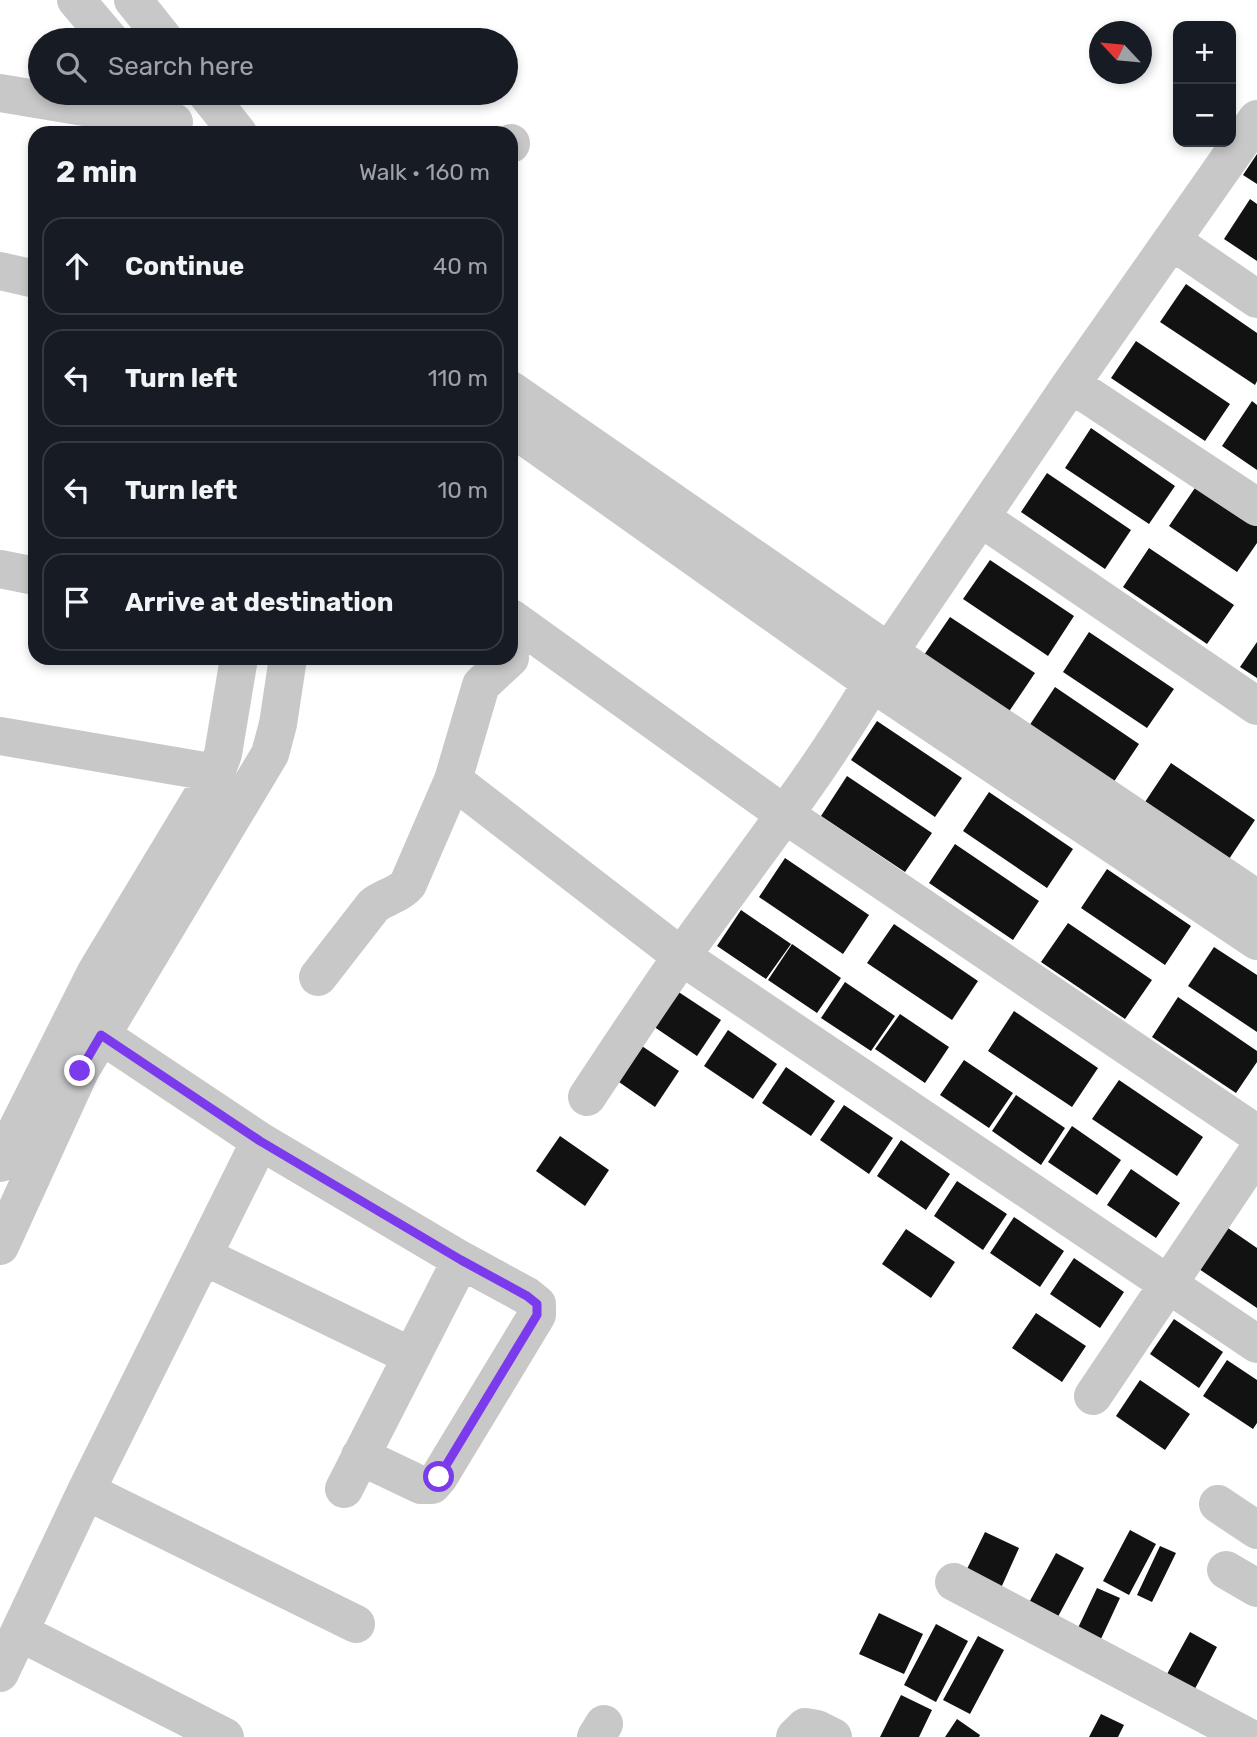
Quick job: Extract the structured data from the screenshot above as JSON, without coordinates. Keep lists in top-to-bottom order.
{
  "north": "top left",
  "page": {
    "map_buttons": ["+", "−"],
    "search": "Search here",
    "heading": ["2 min", "Walk · 160 m"],
    "list": [
      ["Continue", "40 m"],
      ["Turn left", "110 m"],
      ["Turn left", "10 m"],
      "Arrive at destination"
    ]
  }
}
